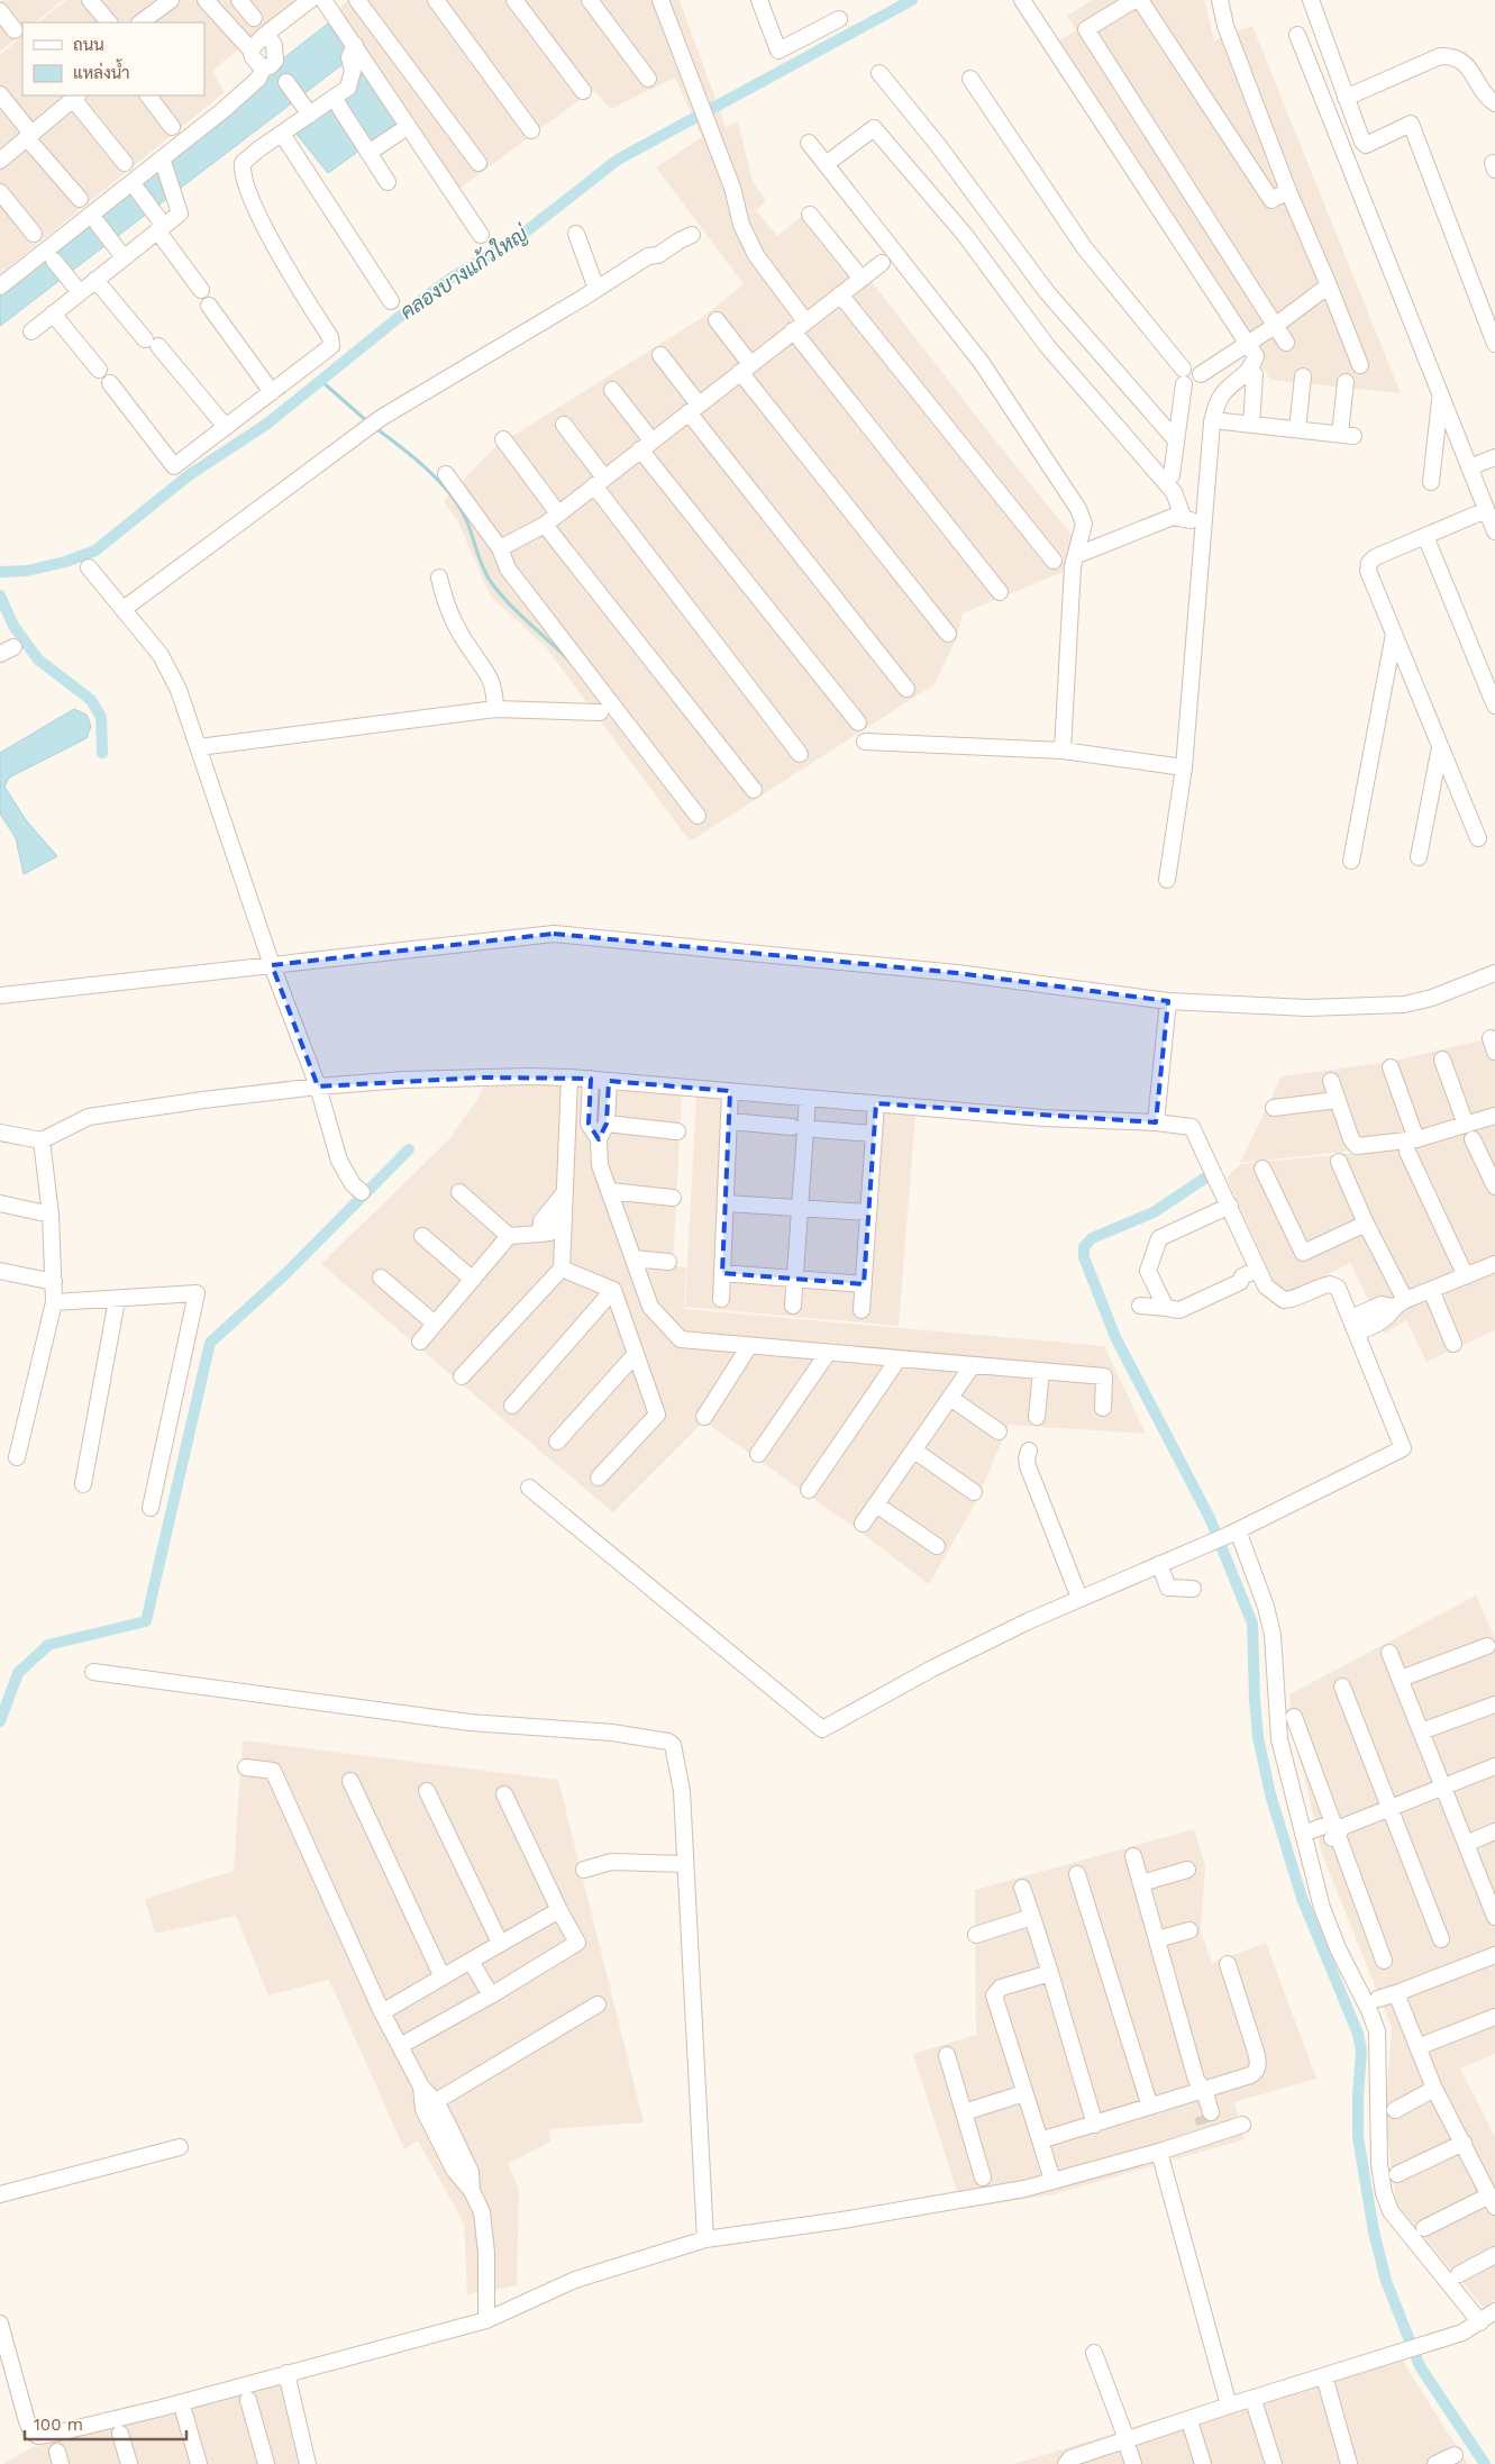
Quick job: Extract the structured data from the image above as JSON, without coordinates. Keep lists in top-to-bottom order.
{
  "water": ["คลองบางแก้วใหญ่"],
  "legend": ["ถนน", "แหล่งน้ำ"],
  "scale_bar": "100 m"
}
